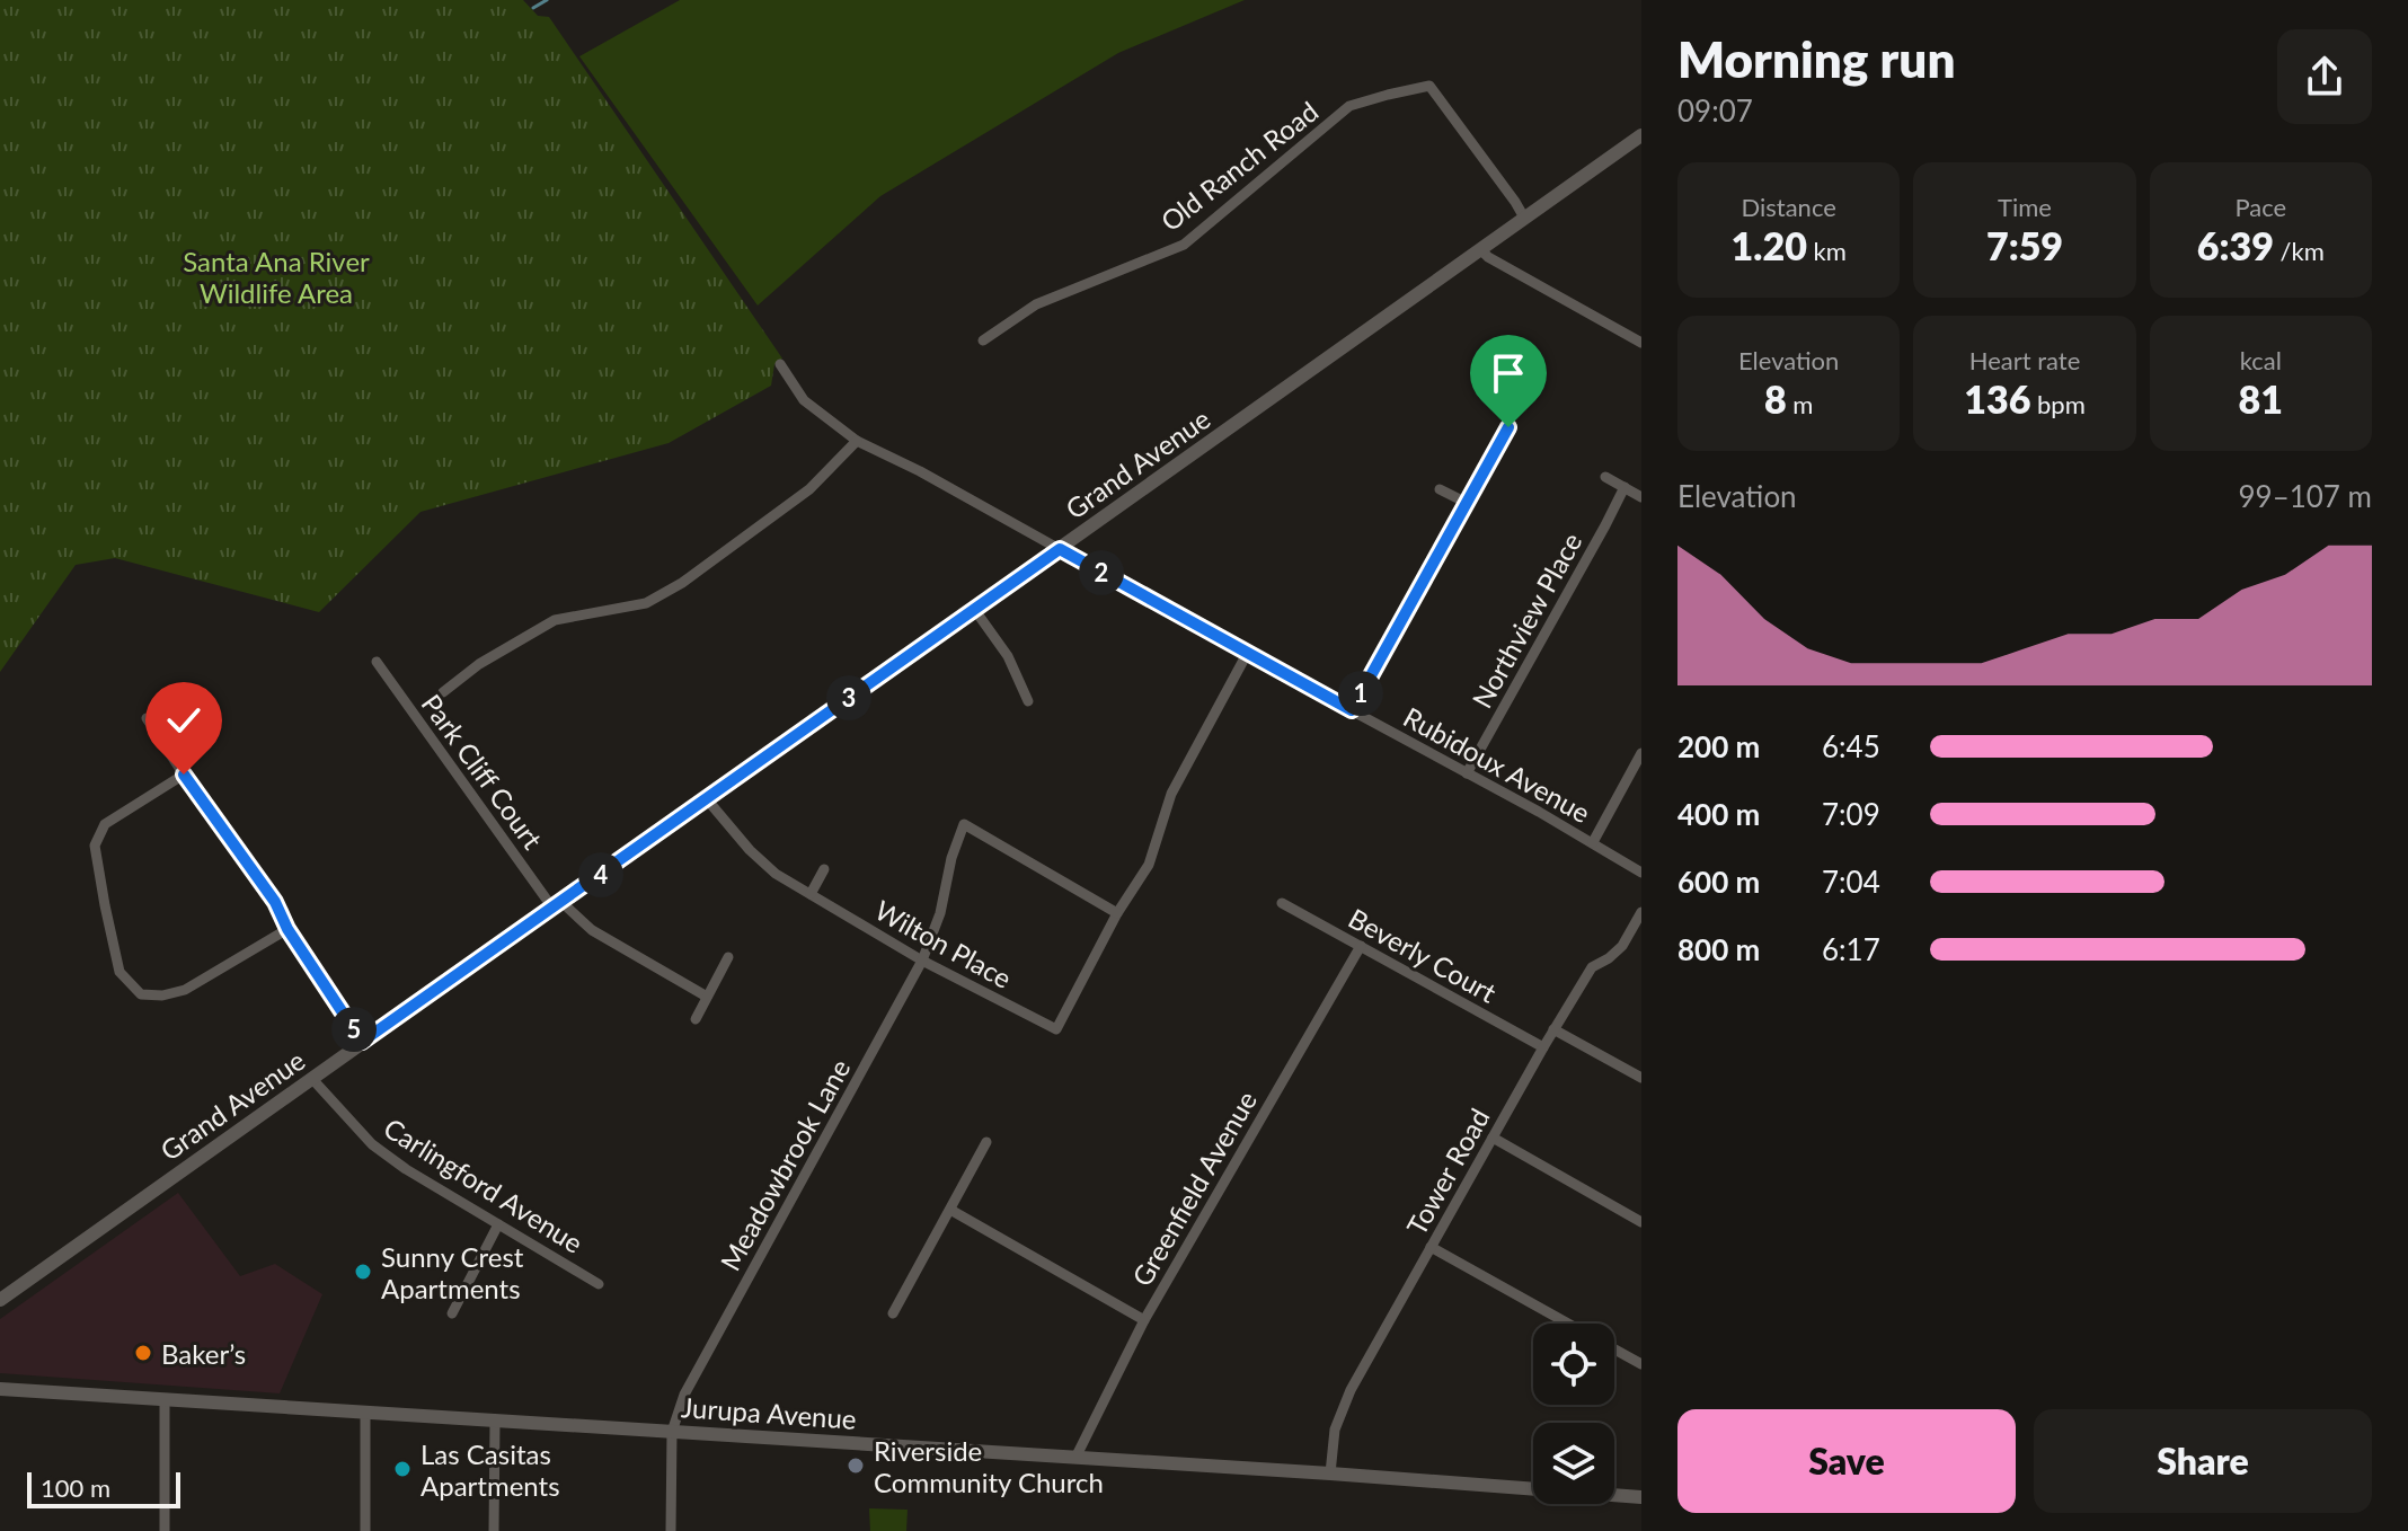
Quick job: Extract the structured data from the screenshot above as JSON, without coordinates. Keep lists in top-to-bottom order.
{
  "streets": {
    "street": [
      "Old Ranch Road",
      "Grand Avenue",
      "Northview Place",
      "Rubidoux Avenue",
      "Park Cliff Court",
      "Wilton Place",
      "Beverly Court",
      "Meadowbrook Lane",
      "Tower Road",
      "Carlingford Avenue",
      "Greenfield Avenue",
      "Jurupa Avenue"
    ]
  },
  "crossings": [
    ["Old Ranch Road", "Grand Avenue"],
    ["Grand Avenue", "Rubidoux Avenue"],
    ["Grand Avenue", "Park Cliff Court"],
    ["Grand Avenue", "Wilton Place"],
    ["Grand Avenue", "Carlingford Avenue"],
    ["Northview Place", "Rubidoux Avenue"],
    ["Wilton Place", "Meadowbrook Lane"],
    ["Beverly Court", "Tower Road"],
    ["Beverly Court", "Greenfield Avenue"],
    ["Meadowbrook Lane", "Jurupa Avenue"],
    ["Tower Road", "Jurupa Avenue"],
    ["Greenfield Avenue", "Jurupa Avenue"]
  ],
  "parks": ["Santa Ana River Wildlife Area"],
  "places": [
    "Sunny Crest Apartments",
    "Baker’s",
    "Riverside Community Church",
    "Las Casitas Apartments"
  ],
  "scale_bar": "100 m",
  "page": {
    "heading": ["Morning run", "09:07"],
    "stats": [
      ["Distance", "1.20 km"],
      ["Time", "7:59"],
      ["Pace", "6:39 /km"],
      ["Elevation", "8 m"],
      ["Heart rate", "136 bpm"],
      ["kcal", "81"]
    ],
    "chart": ["Elevation", "99–107 m"],
    "pins": [
      "2",
      "1",
      "3",
      "4",
      "5"
    ],
    "list": [
      {
        "name": "200 m",
        "note": "6:45"
      },
      {
        "name": "400 m",
        "note": "7:09"
      },
      {
        "name": "600 m",
        "note": "7:04"
      },
      {
        "name": "800 m",
        "note": "6:17"
      }
    ],
    "buttons": ["Save", "Share"],
    "scale": "100 m"
  }
}
